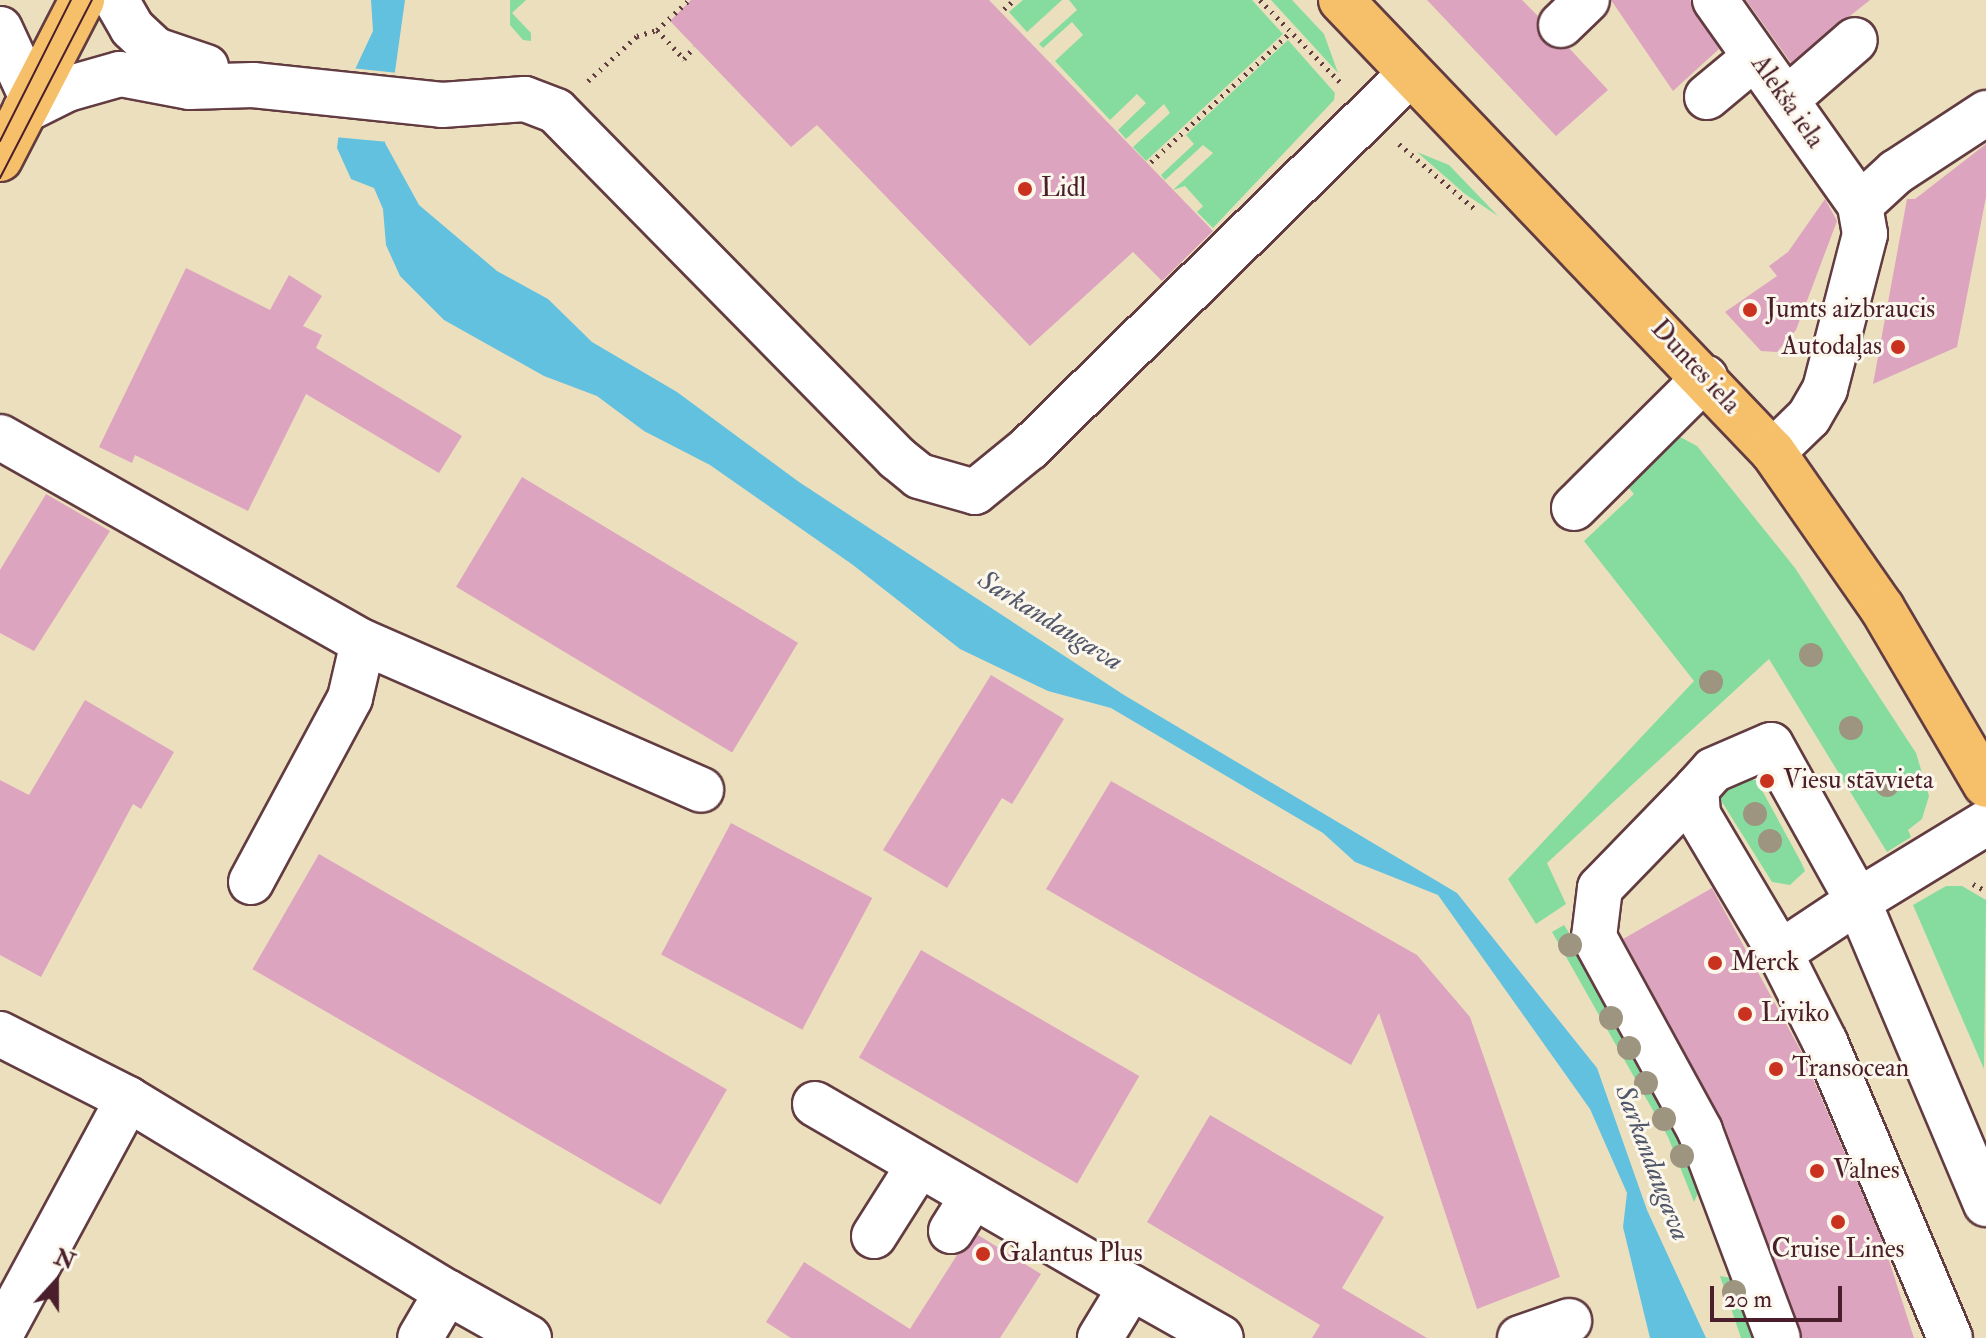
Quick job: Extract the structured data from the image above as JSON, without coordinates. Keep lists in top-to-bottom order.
{
  "streets": {
    "main road": ["Duntes iela"],
    "street": ["Alekša iela"]
  },
  "water": ["Sarkandaugava"],
  "places": [
    "Lidl",
    "Jumts aizbraucis",
    "Autodaļas",
    "Viesu stāvvieta",
    "Merck",
    "Liviko",
    "Transocean",
    "Valnes",
    "Cruise Lines",
    "Galantus Plus"
  ],
  "scale_bar": "20 m",
  "north": "top"
}
